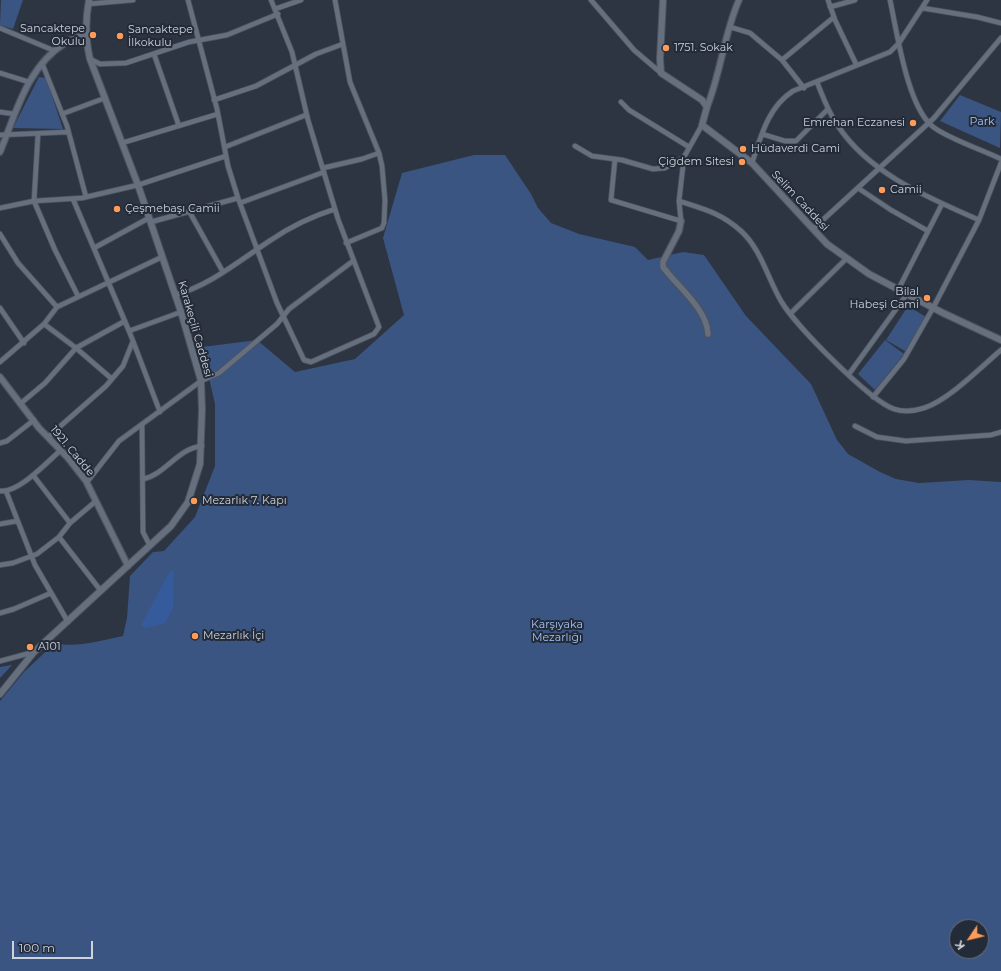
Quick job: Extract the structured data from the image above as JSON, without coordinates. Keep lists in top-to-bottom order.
{
  "streets": {
    "main road": ["Selim Caddesi", "Karakeçili Caddesi"],
    "street": ["1921. Cadde"]
  },
  "crossings": [
    ["Karakeçili Caddesi", "1921. Cadde"]
  ],
  "parks": ["Park", "Karşıyaka Mezarlığı"],
  "places": [
    "Sancaktepe Okulu",
    "Sancaktepe İlkokulu",
    "1751. Sokak",
    "Emrehan Eczanesi",
    "Hüdaverdi Cami",
    "Çiğdem Sitesi",
    "Camii",
    "Çeşmebaşı Camii",
    "Bilal Habeşi Cami",
    "Mezarlık 7. Kapı",
    "Mezarlık İçi",
    "A101"
  ],
  "scale_bar": "100 m",
  "north": "bottom left"
}
